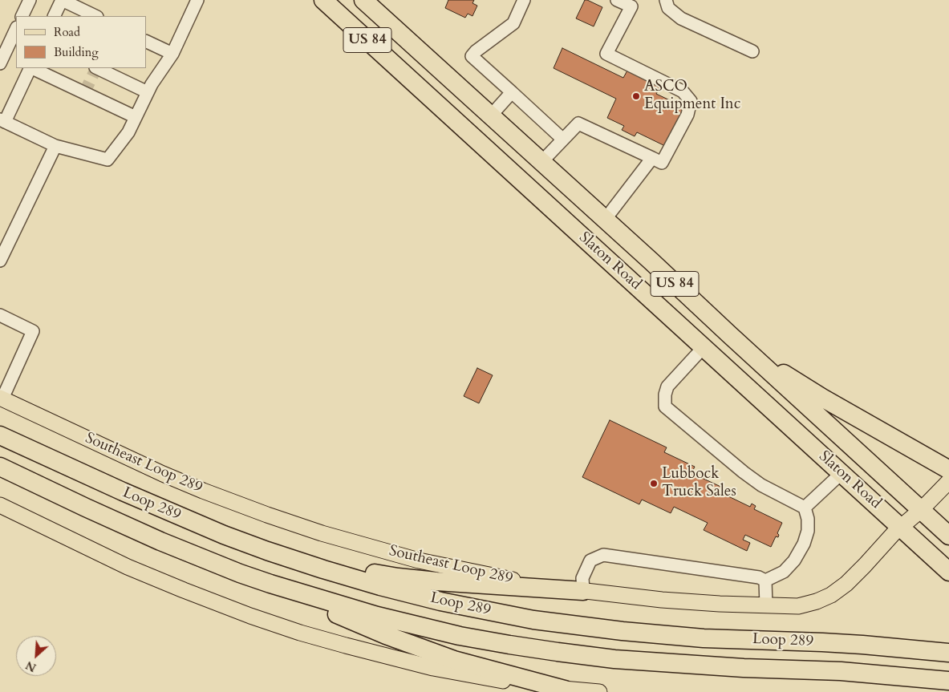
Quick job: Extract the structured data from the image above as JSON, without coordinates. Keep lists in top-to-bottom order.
{
  "streets": {
    "highway": ["US 84", "Slaton Road", "Loop 289"],
    "main road": ["Southeast Loop 289"]
  },
  "crossings": [
    ["Slaton Road", "Southeast Loop 289"]
  ],
  "places": ["ASCO Equipment Inc", "Lubbock Truck Sales"],
  "legend": ["Road", "Building"],
  "north": "bottom left"
}
